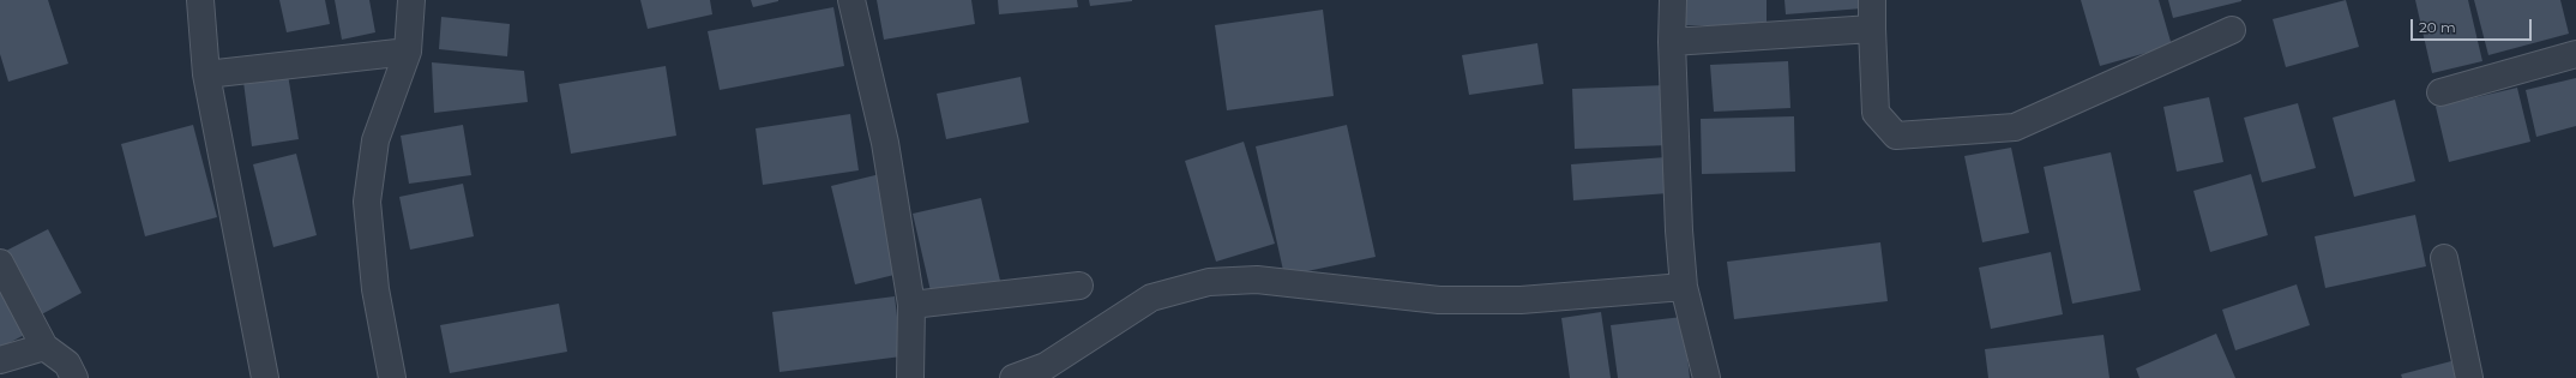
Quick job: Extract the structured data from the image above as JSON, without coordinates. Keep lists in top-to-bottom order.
{
  "scale_bar": "20 m"
}
